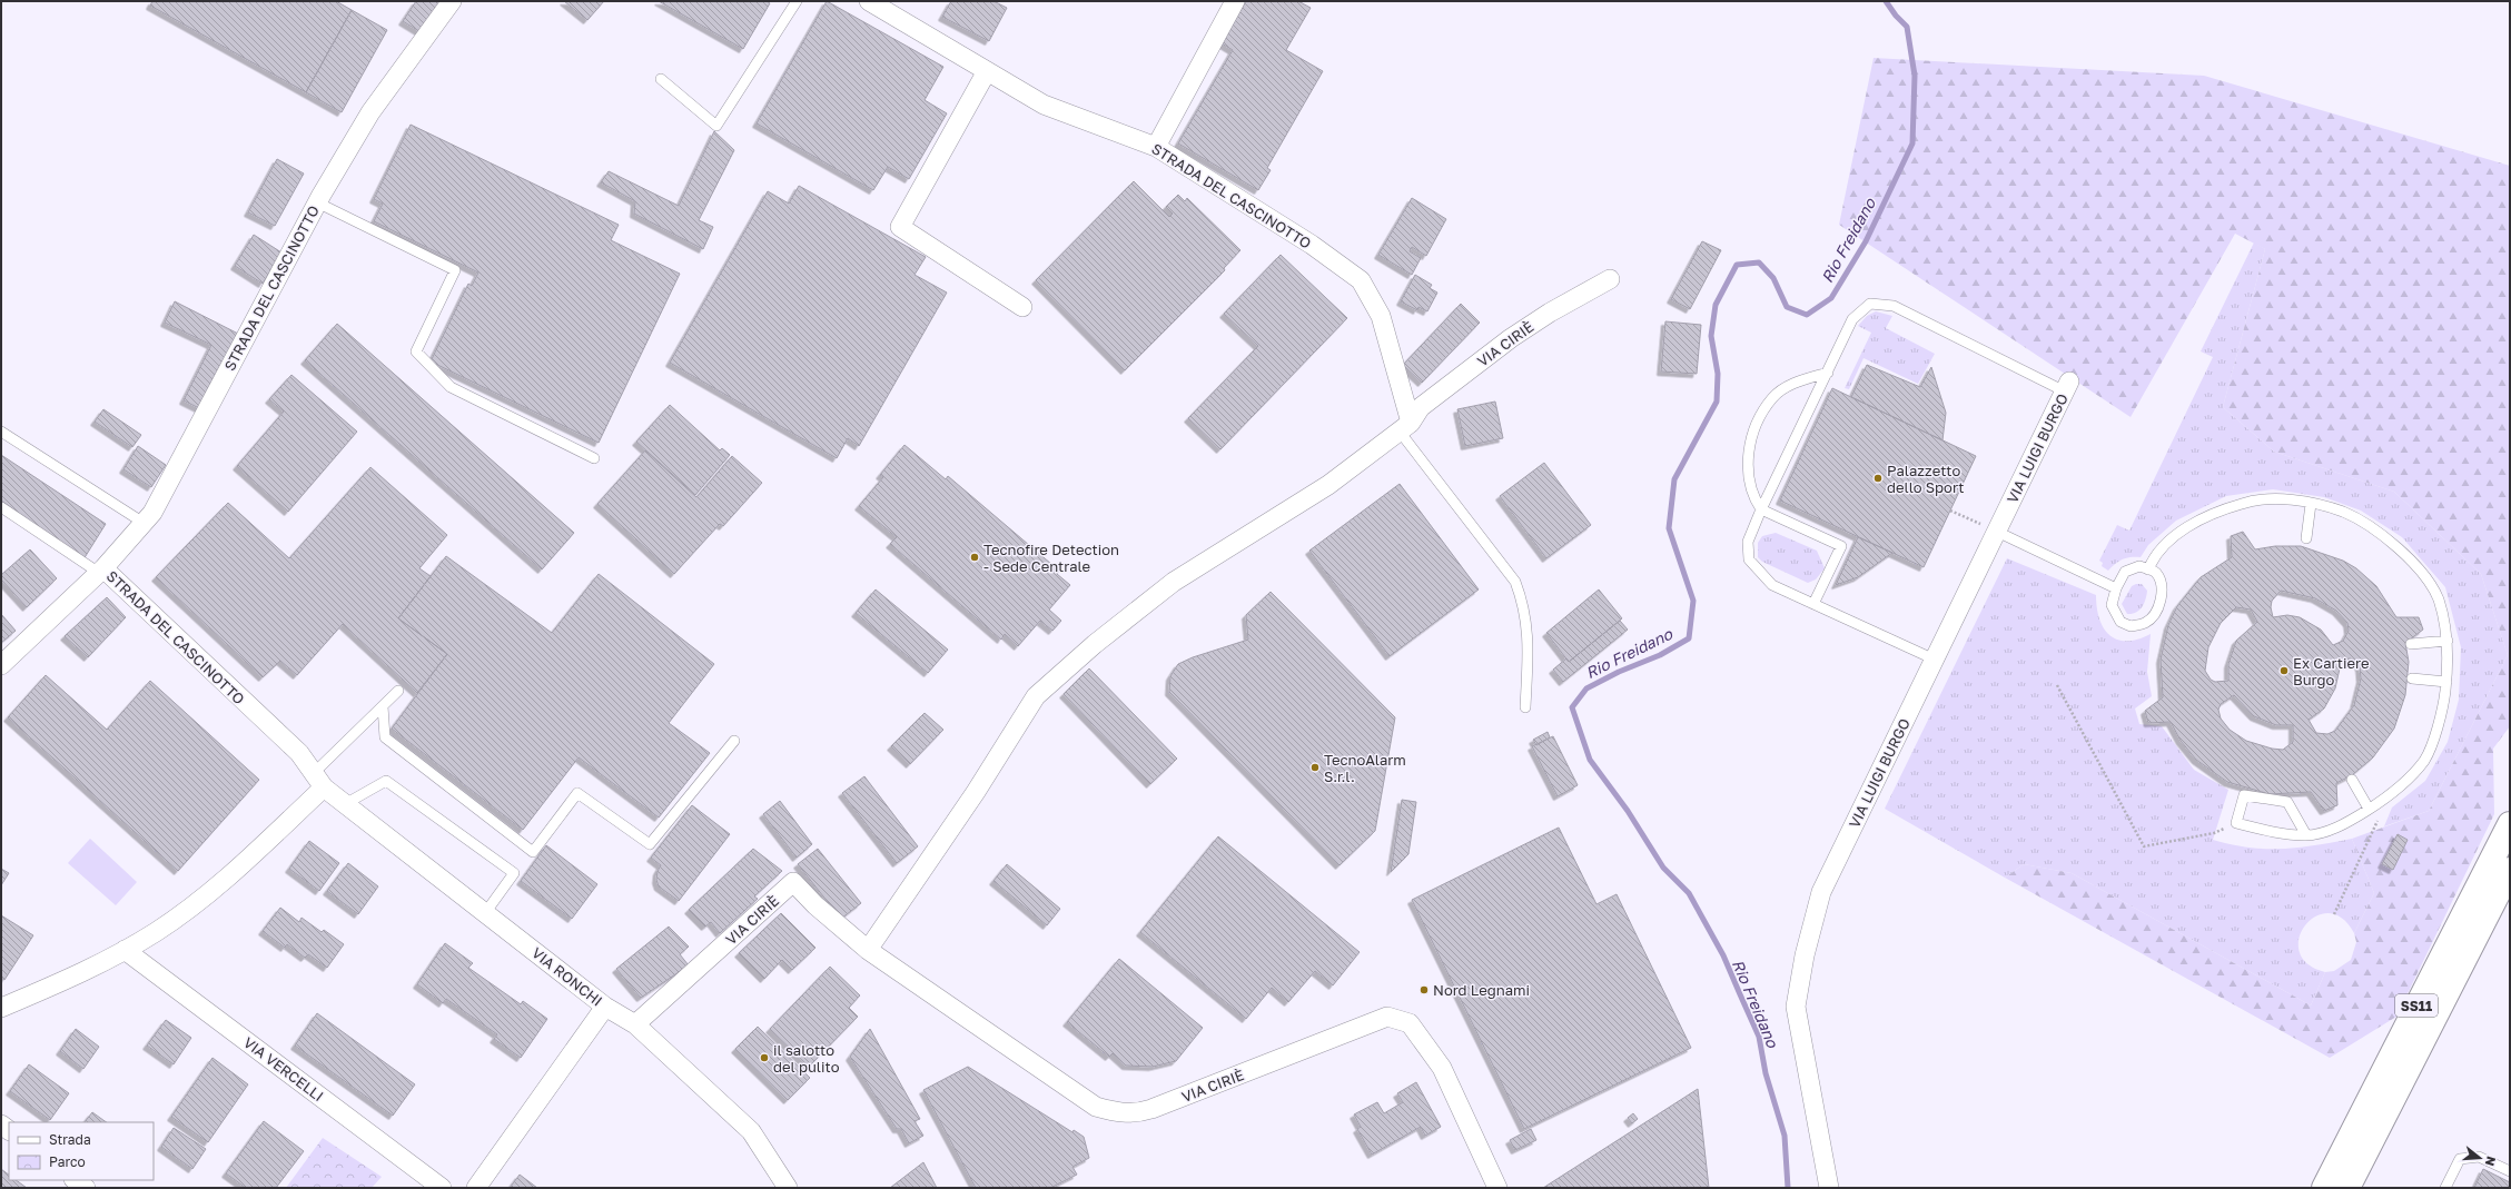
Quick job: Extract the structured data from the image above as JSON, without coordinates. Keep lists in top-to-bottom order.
{
  "streets": {
    "highway": ["SS11"],
    "street": [
      "STRADA DEL CASCINOTTO",
      "VIA CIRIÈ",
      "VIA LUIGI BURGO",
      "VIA RONCHI",
      "VIA VERCELLI"
    ]
  },
  "crossings": [
    ["STRADA DEL CASCINOTTO", "VIA CIRIÈ"],
    ["STRADA DEL CASCINOTTO", "VIA RONCHI"],
    ["VIA CIRIÈ", "VIA RONCHI"]
  ],
  "water": ["Rio Freidano"],
  "places": [
    "Palazzetto dello Sport",
    "Tecnofire Detection - Sede Centrale",
    "Ex Cartiere Burgo",
    "TecnoAlarm S.r.l.",
    "Nord Legnami",
    "il salotto del pulito"
  ],
  "legend": ["Strada", "Parco"],
  "north": "right"
}
